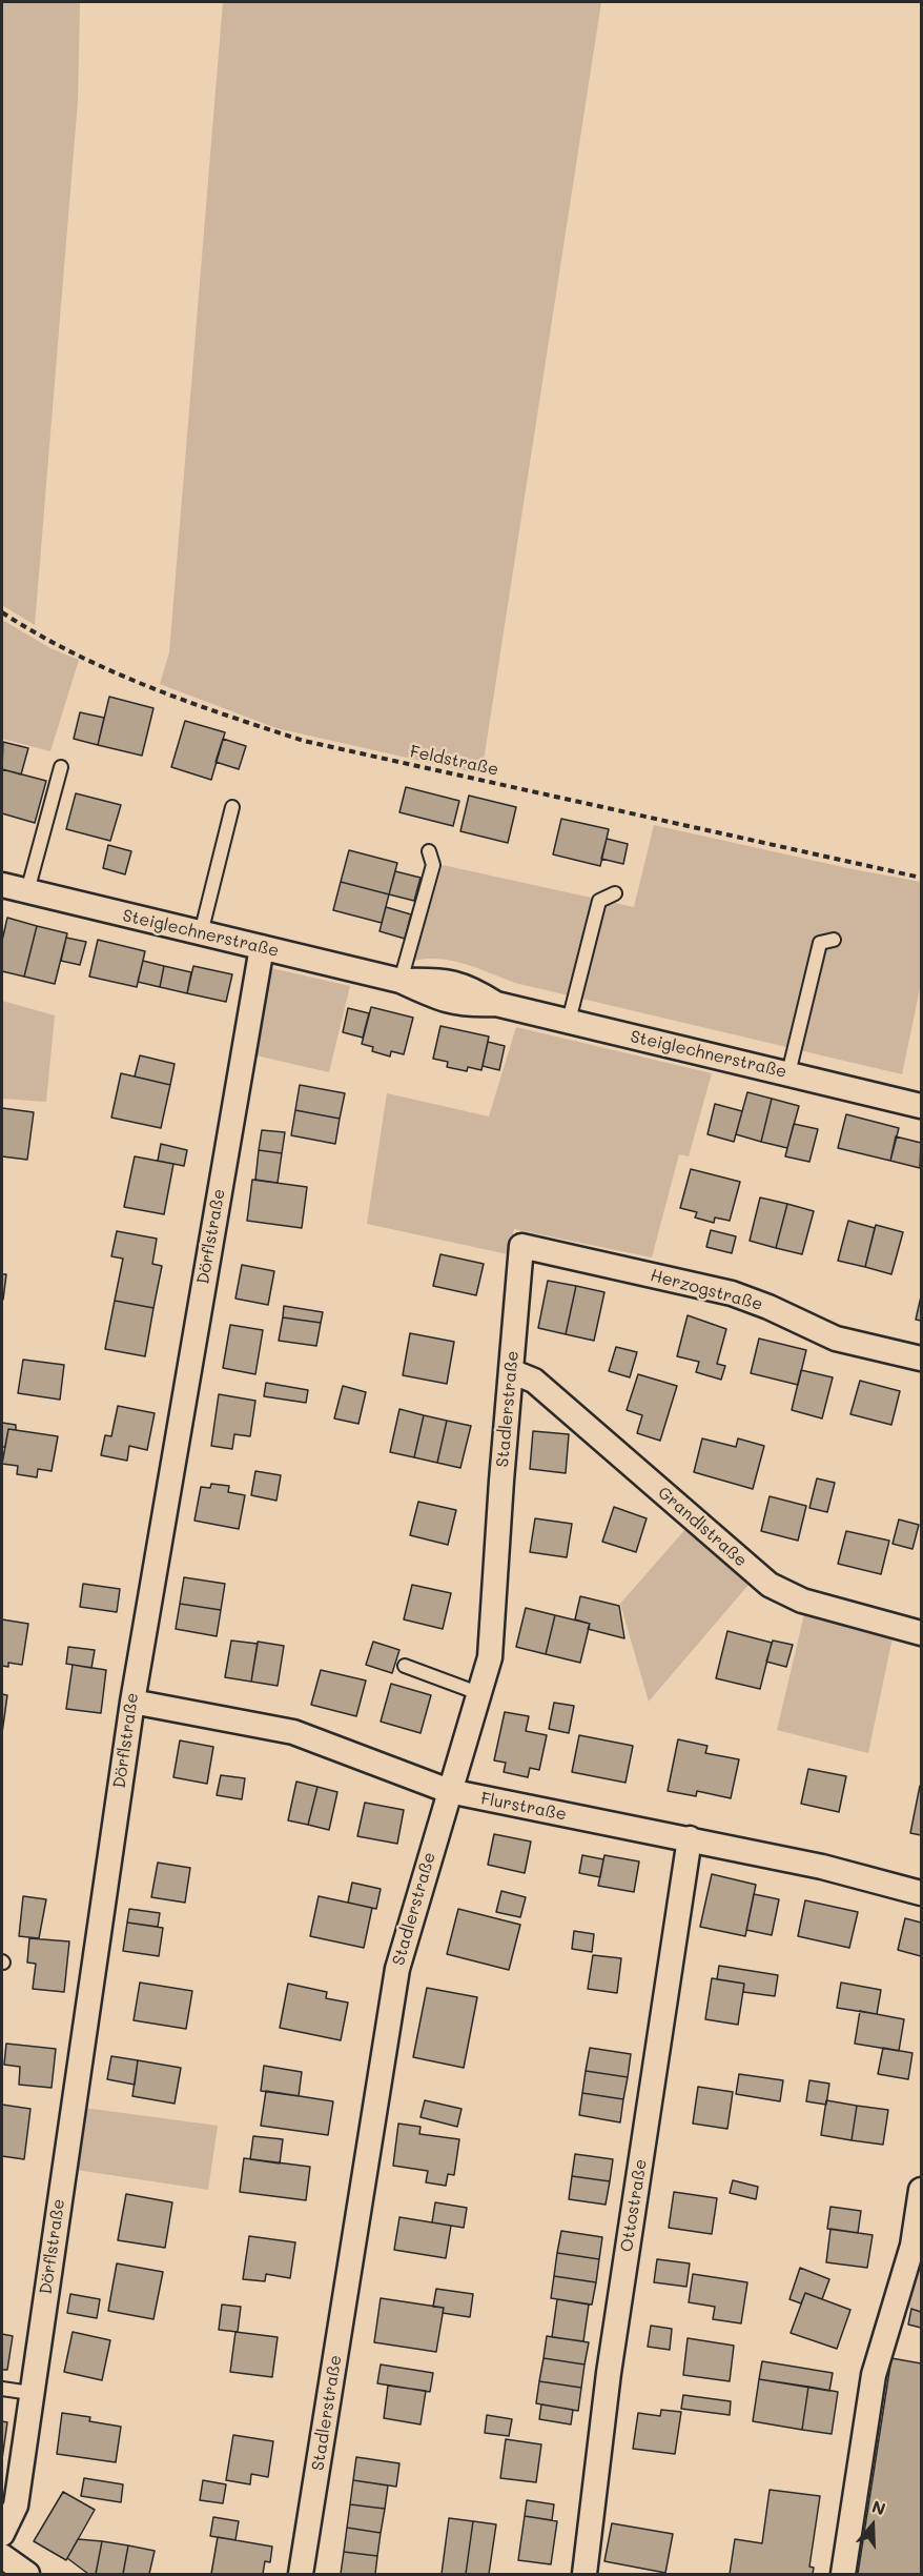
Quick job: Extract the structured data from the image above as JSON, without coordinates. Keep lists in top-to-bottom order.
{
  "streets": {
    "street": [
      "Steiglechnerstraße",
      "Dörflstraße",
      "Herzogstraße",
      "Stadlerstraße",
      "Grandlstraße",
      "Flurstraße",
      "Ottostraße"
    ],
    "path": ["Feldstraße"]
  },
  "crossings": [
    ["Steiglechnerstraße", "Dörflstraße"],
    ["Dörflstraße", "Flurstraße"],
    ["Herzogstraße", "Stadlerstraße"],
    ["Stadlerstraße", "Grandlstraße"],
    ["Stadlerstraße", "Flurstraße"],
    ["Flurstraße", "Ottostraße"]
  ],
  "north": "top"
}
